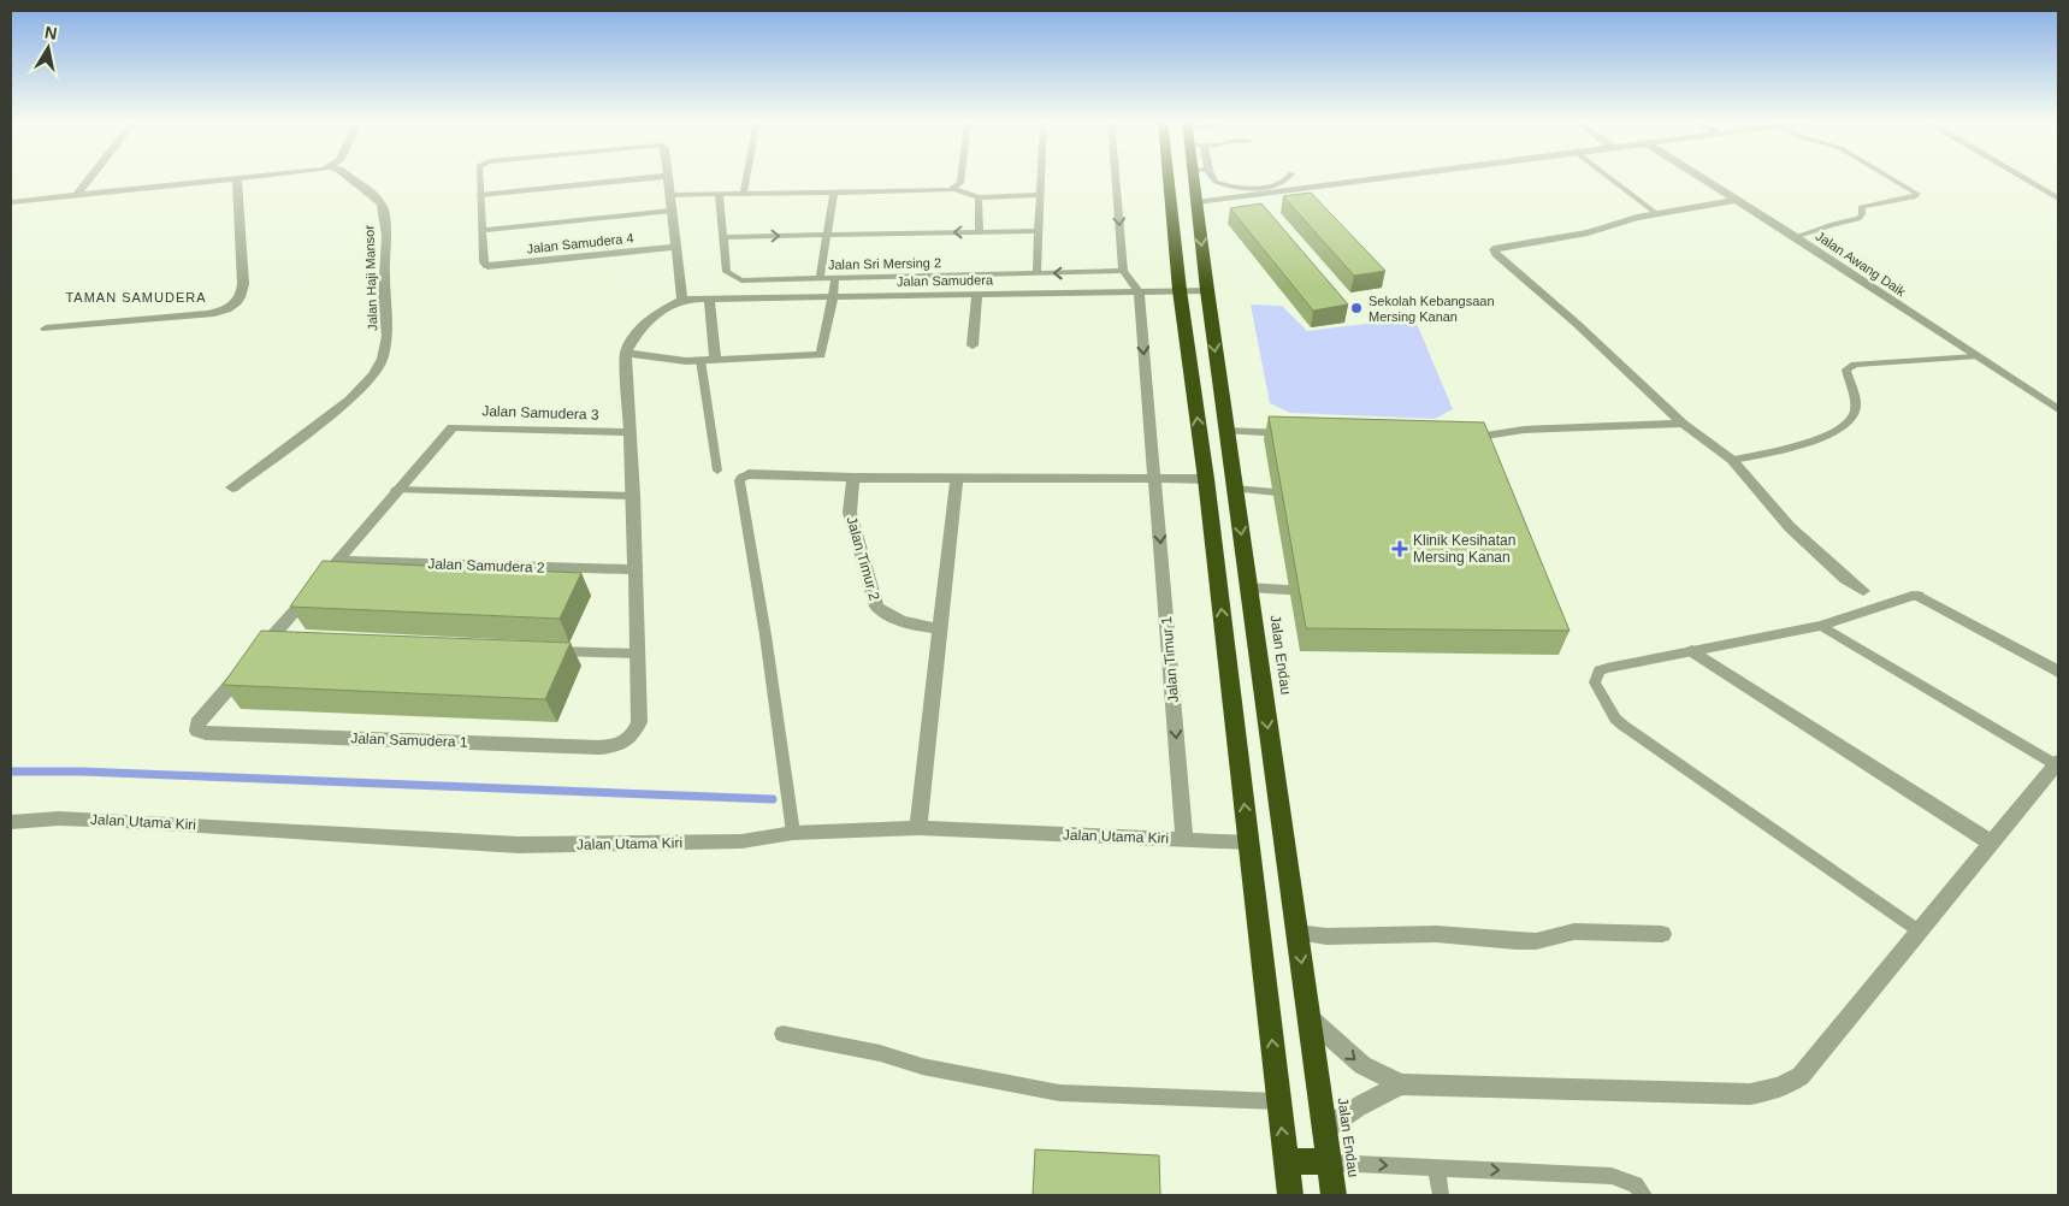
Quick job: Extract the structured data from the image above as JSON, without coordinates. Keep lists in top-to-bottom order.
{
  "streets": {
    "highway": ["Jalan Endau"],
    "street": [
      "Jalan Samudera 4",
      "Jalan Awang Daik",
      "Jalan Haji Mansor",
      "Jalan Samudera",
      "Jalan Samudera 3",
      "Jalan Timur 2",
      "Jalan Samudera 2",
      "Jalan Timur 1",
      "Jalan Samudera 1",
      "Jalan Utama Kiri"
    ],
    "lane": ["Jalan Sri Mersing 2"]
  },
  "crossings": [
    ["Jalan Samudera", "Jalan Endau"],
    ["Jalan Samudera", "Jalan Timur 1"],
    ["Jalan Samudera 2", "Jalan Samudera 1"],
    ["Jalan Timur 1", "Jalan Utama Kiri"]
  ],
  "one_way": ["Jalan Timur 1"],
  "districts": ["TAMAN SAMUDERA"],
  "places": {
    "other": ["Sekolah Kebangsaan Mersing Kanan"],
    "health": ["Klinik Kesihatan Mersing Kanan"]
  },
  "north": "top"
}
